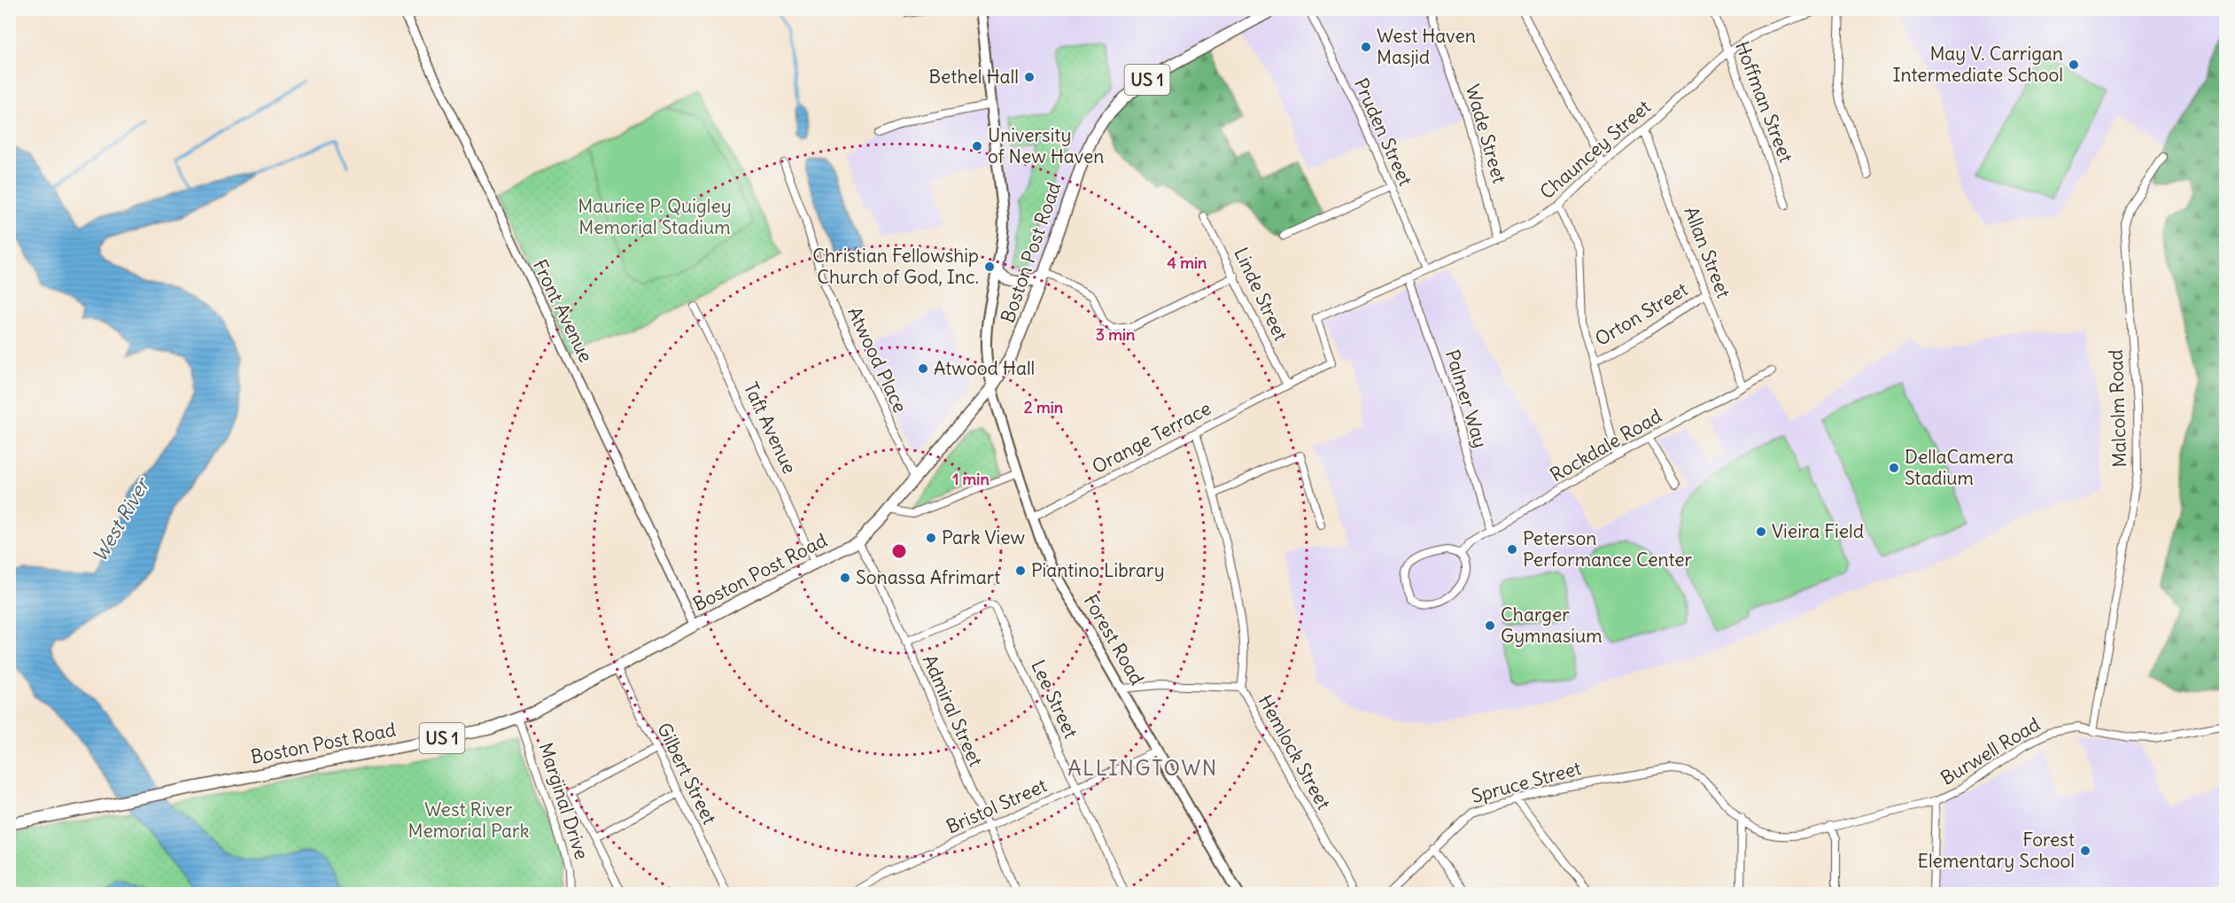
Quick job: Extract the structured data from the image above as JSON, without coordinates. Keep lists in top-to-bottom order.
{
  "streets": {
    "main road": ["US 1", "Boston Post Road", "Forest Road"],
    "street": [
      "Hoffman Street",
      "Pruden Street",
      "Wade Street",
      "Chauncey Street",
      "Allan Street",
      "Linde Street",
      "Front Avenue",
      "Orton Street",
      "Atwood Place",
      "Palmer Way",
      "Malcolm Road",
      "Taft Avenue",
      "Orange Terrace",
      "Rockdale Road",
      "Lee Street",
      "Admiral Street",
      "Burwell Road",
      "Hemlock Street",
      "Gilbert Street",
      "Spruce Street",
      "Marginal Drive",
      "Bristol Street"
    ]
  },
  "crossings": [
    ["Hoffman Street", "Chauncey Street"],
    ["Pruden Street", "Chauncey Street"],
    ["Wade Street", "Chauncey Street"],
    ["Chauncey Street", "Allan Street"],
    ["Chauncey Street", "Linde Street"],
    ["Chauncey Street", "Palmer Way"],
    ["Chauncey Street", "Orange Terrace"],
    ["Boston Post Road", "Front Avenue"],
    ["Boston Post Road", "Atwood Place"],
    ["Boston Post Road", "Taft Avenue"],
    ["Boston Post Road", "Forest Road"],
    ["Boston Post Road", "Admiral Street"],
    ["Boston Post Road", "Gilbert Street"],
    ["Boston Post Road", "Marginal Drive"],
    ["Allan Street", "Orton Street"],
    ["Allan Street", "Rockdale Road"],
    ["Linde Street", "Orange Terrace"],
    ["Palmer Way", "Rockdale Road"],
    ["Malcolm Road", "Burwell Road"],
    ["Orange Terrace", "Forest Road"],
    ["Orange Terrace", "Hemlock Street"],
    ["Forest Road", "Bristol Street"],
    ["Lee Street", "Admiral Street"],
    ["Lee Street", "Bristol Street"],
    ["Admiral Street", "Bristol Street"],
    ["Burwell Road", "Spruce Street"]
  ],
  "districts": ["ALLINGTOWN"],
  "water": ["West River"],
  "parks": ["Maurice P. Quigley Memorial Stadium", "West River Memorial Park"],
  "places": [
    "West Haven Masjid",
    "May V. Carrigan Intermediate School",
    "Bethel Hall",
    "University of New Haven",
    "Christian Fellowship Church of God, Inc.",
    "Atwood Hall",
    "DellaCamera Stadium",
    "Vieira Field",
    "Park View",
    "Peterson Performance Center",
    "Piantino Library",
    "Sonassa Afrimart",
    "Charger Gymnasium",
    "Forest Elementary School"
  ],
  "rings": [
    "4 min",
    "3 min",
    "2 min",
    "1 min"
  ]
}
